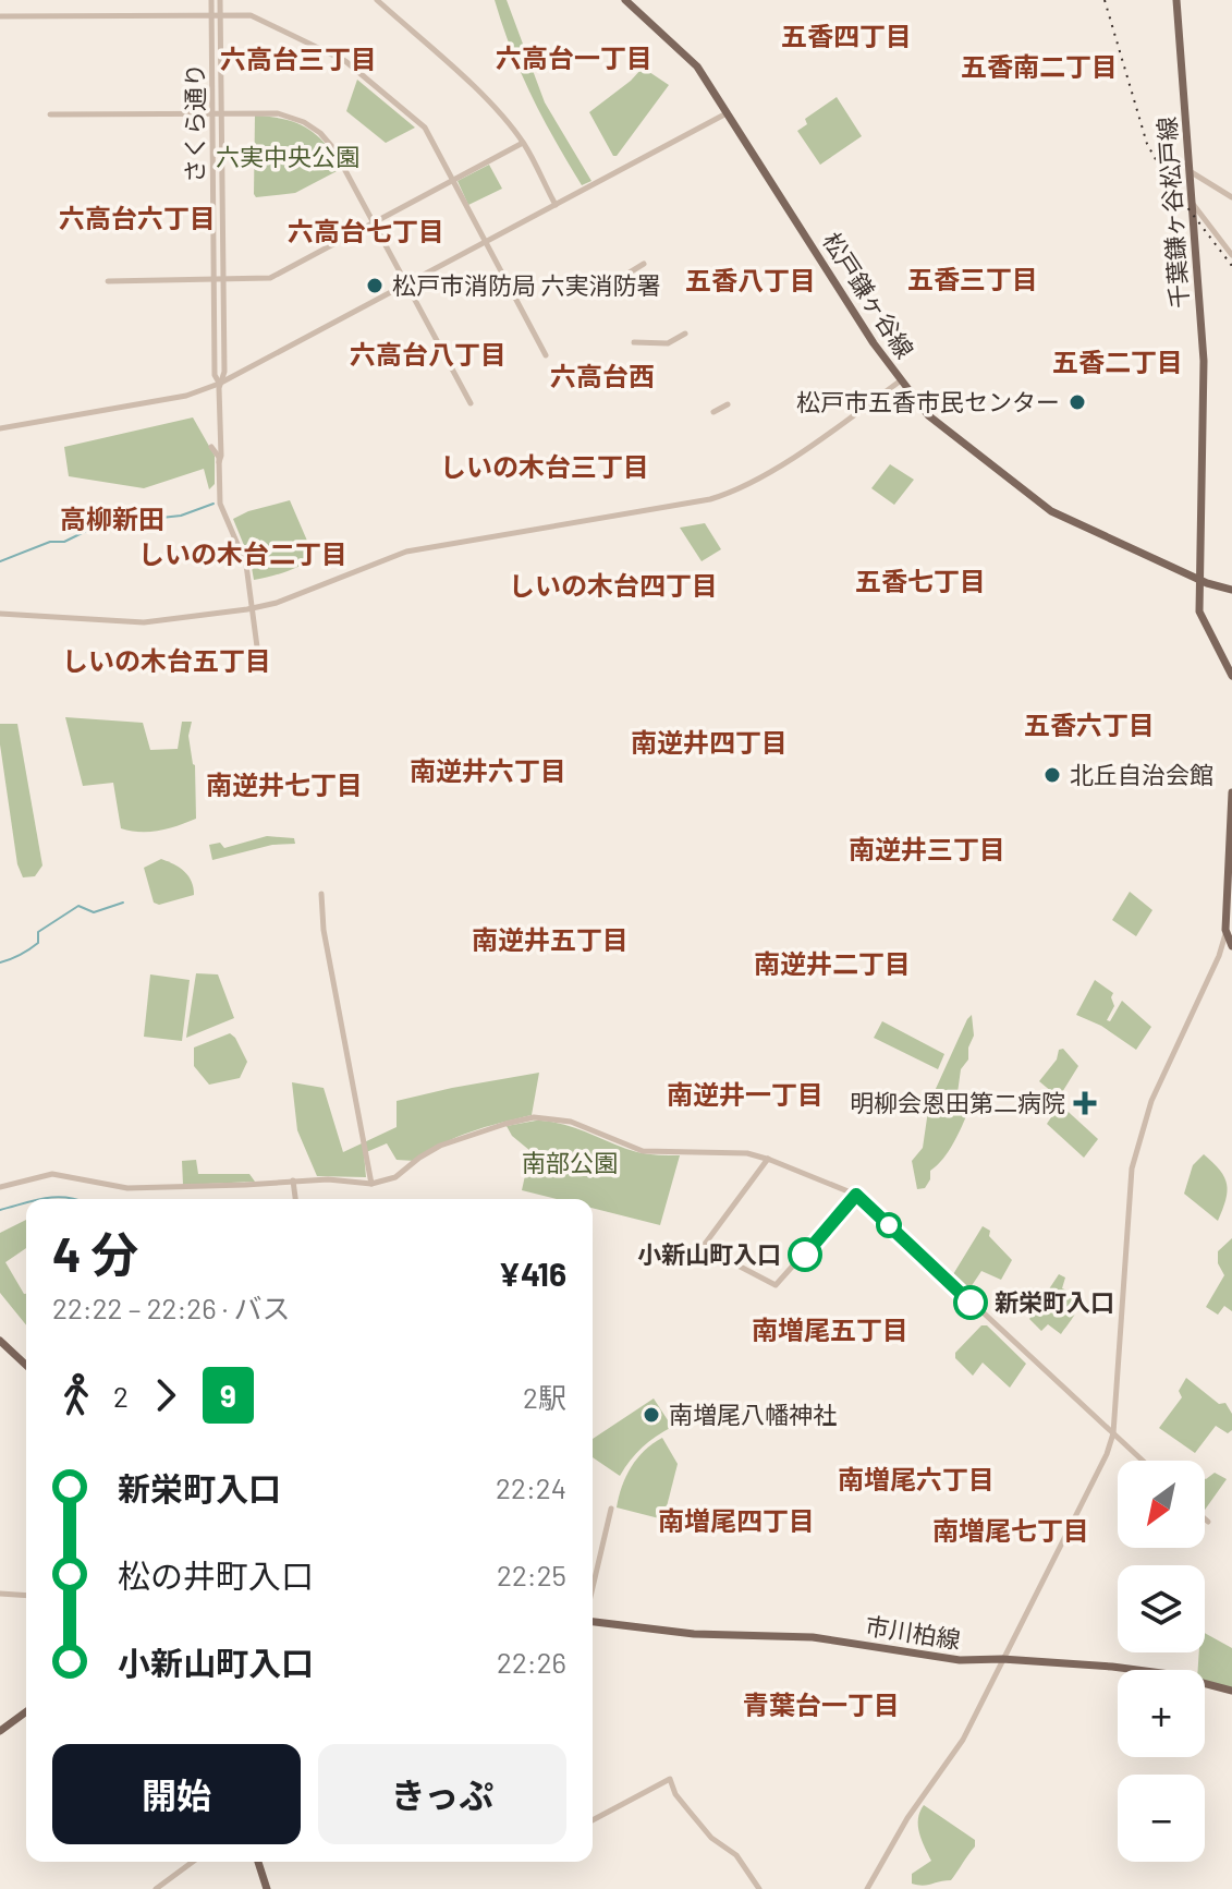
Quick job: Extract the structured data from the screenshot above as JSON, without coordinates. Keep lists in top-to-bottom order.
{
  "streets": {
    "main road": ["千葉鎌ヶ谷松戸線", "松戸鎌ヶ谷線", "市川柏線"],
    "street": ["さくら通り"]
  },
  "crossings": [
    ["千葉鎌ヶ谷松戸線", "松戸鎌ヶ谷線"]
  ],
  "districts": [
    "五香四丁目",
    "六高台一丁目",
    "六高台三丁目",
    "五香南二丁目",
    "六高台六丁目",
    "六高台七丁目",
    "五香三丁目",
    "五香八丁目",
    "六高台八丁目",
    "五香二丁目",
    "六高台西",
    "しいの木台三丁目",
    "高柳新田",
    "しいの木台二丁目",
    "五香七丁目",
    "しいの木台四丁目",
    "しいの木台五丁目",
    "五香六丁目",
    "南逆井四丁目",
    "南逆井六丁目",
    "南逆井七丁目",
    "南逆井三丁目",
    "南逆井五丁目",
    "南逆井二丁目",
    "南逆井一丁目",
    "南増尾五丁目",
    "南増尾六丁目",
    "南増尾四丁目",
    "南増尾七丁目",
    "青葉台一丁目"
  ],
  "parks": ["六実中央公園", "南部公園"],
  "places": {
    "other": [
      "松戸市消防局 六実消防署",
      "松戸市五香市民センター",
      "北丘自治会館",
      "小新山町入口",
      "新栄町入口",
      "南増尾八幡神社"
    ],
    "health": ["明柳会恩田第二病院"]
  },
  "lines": ["bus line 9"],
  "north": "bottom left",
  "page": {
    "heading": ["4 分", "22:22 – 22:26 · バス", "¥416"],
    "legs": ["2", "9", "2駅"],
    "list": [
      {
        "name": "新栄町入口",
        "value": "22:24"
      },
      {
        "name": "松の井町入口",
        "value": "22:25"
      },
      {
        "name": "小新山町入口",
        "value": "22:26"
      }
    ],
    "map_buttons": ["+", "−"],
    "buttons": ["開始", "きっぷ"]
  }
}
